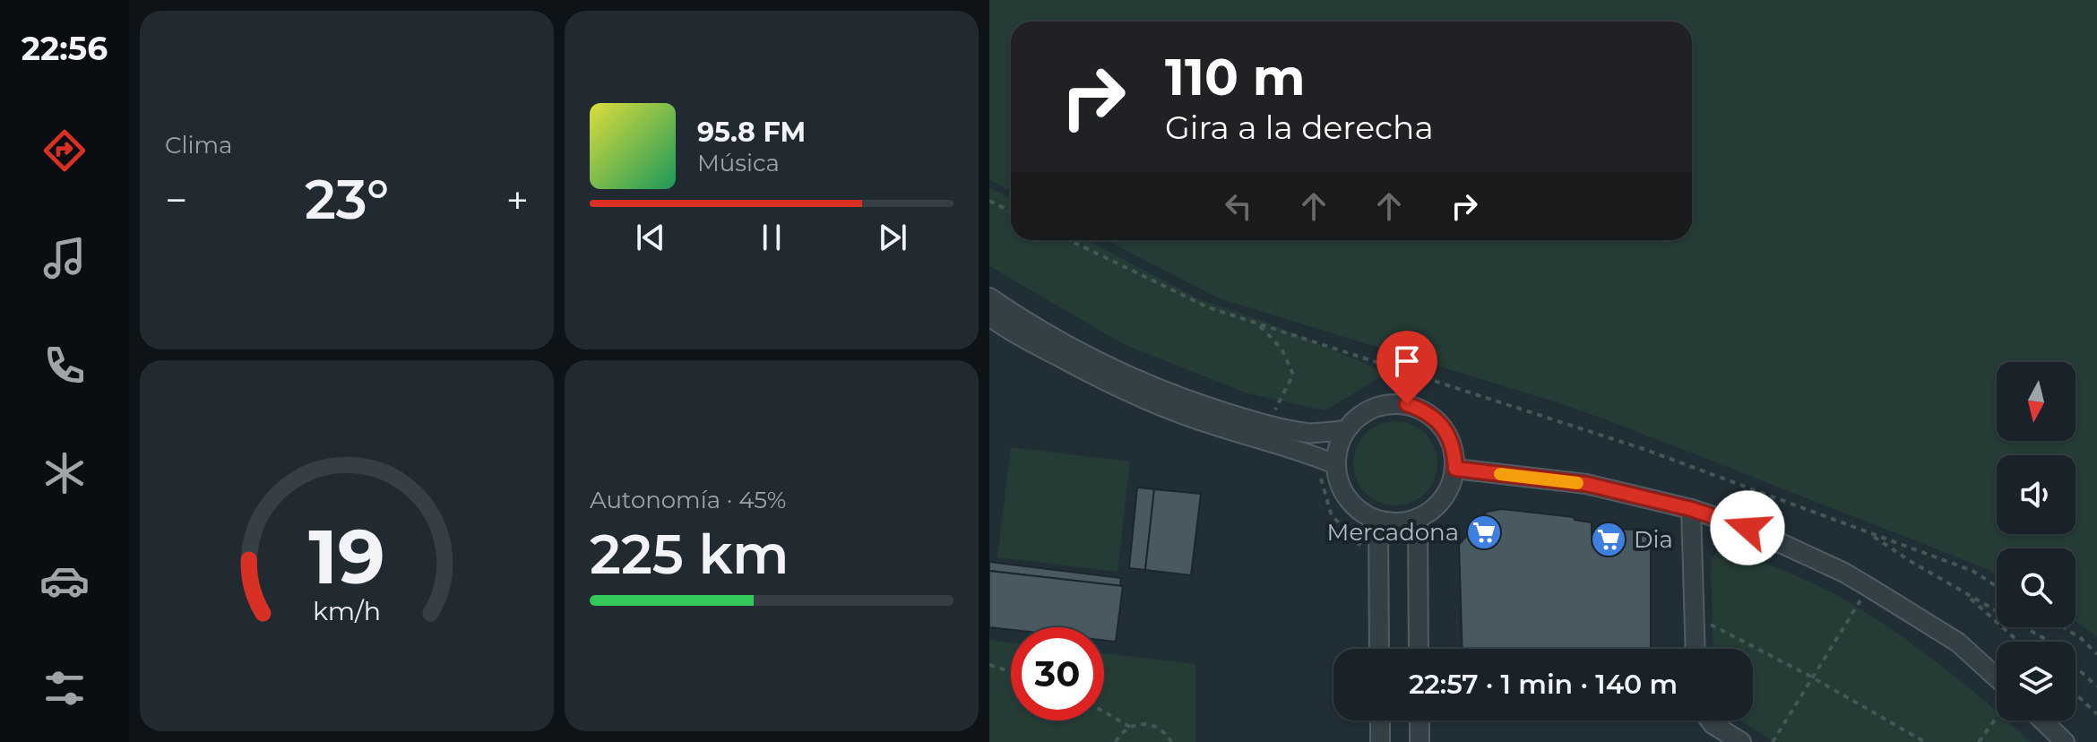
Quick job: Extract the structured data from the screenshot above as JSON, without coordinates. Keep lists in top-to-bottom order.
{
  "places": {
    "supermarket": ["Mercadona", "Dia"]
  },
  "north": "bottom",
  "page": {
    "tabs": "22:56",
    "tile": [
      "Clima",
      ["Autonomía · 45%", "225 km"]
    ],
    "turn": ["110 m", "Gira a la derecha"],
    "song": ["95.8 FM", "Música"],
    "heat": ["−", "23°", "+"],
    "limit": "30",
    "trip": "22:57 · 1 min · 140 m",
    "gauge": ["19", "km/h"]
  }
}
